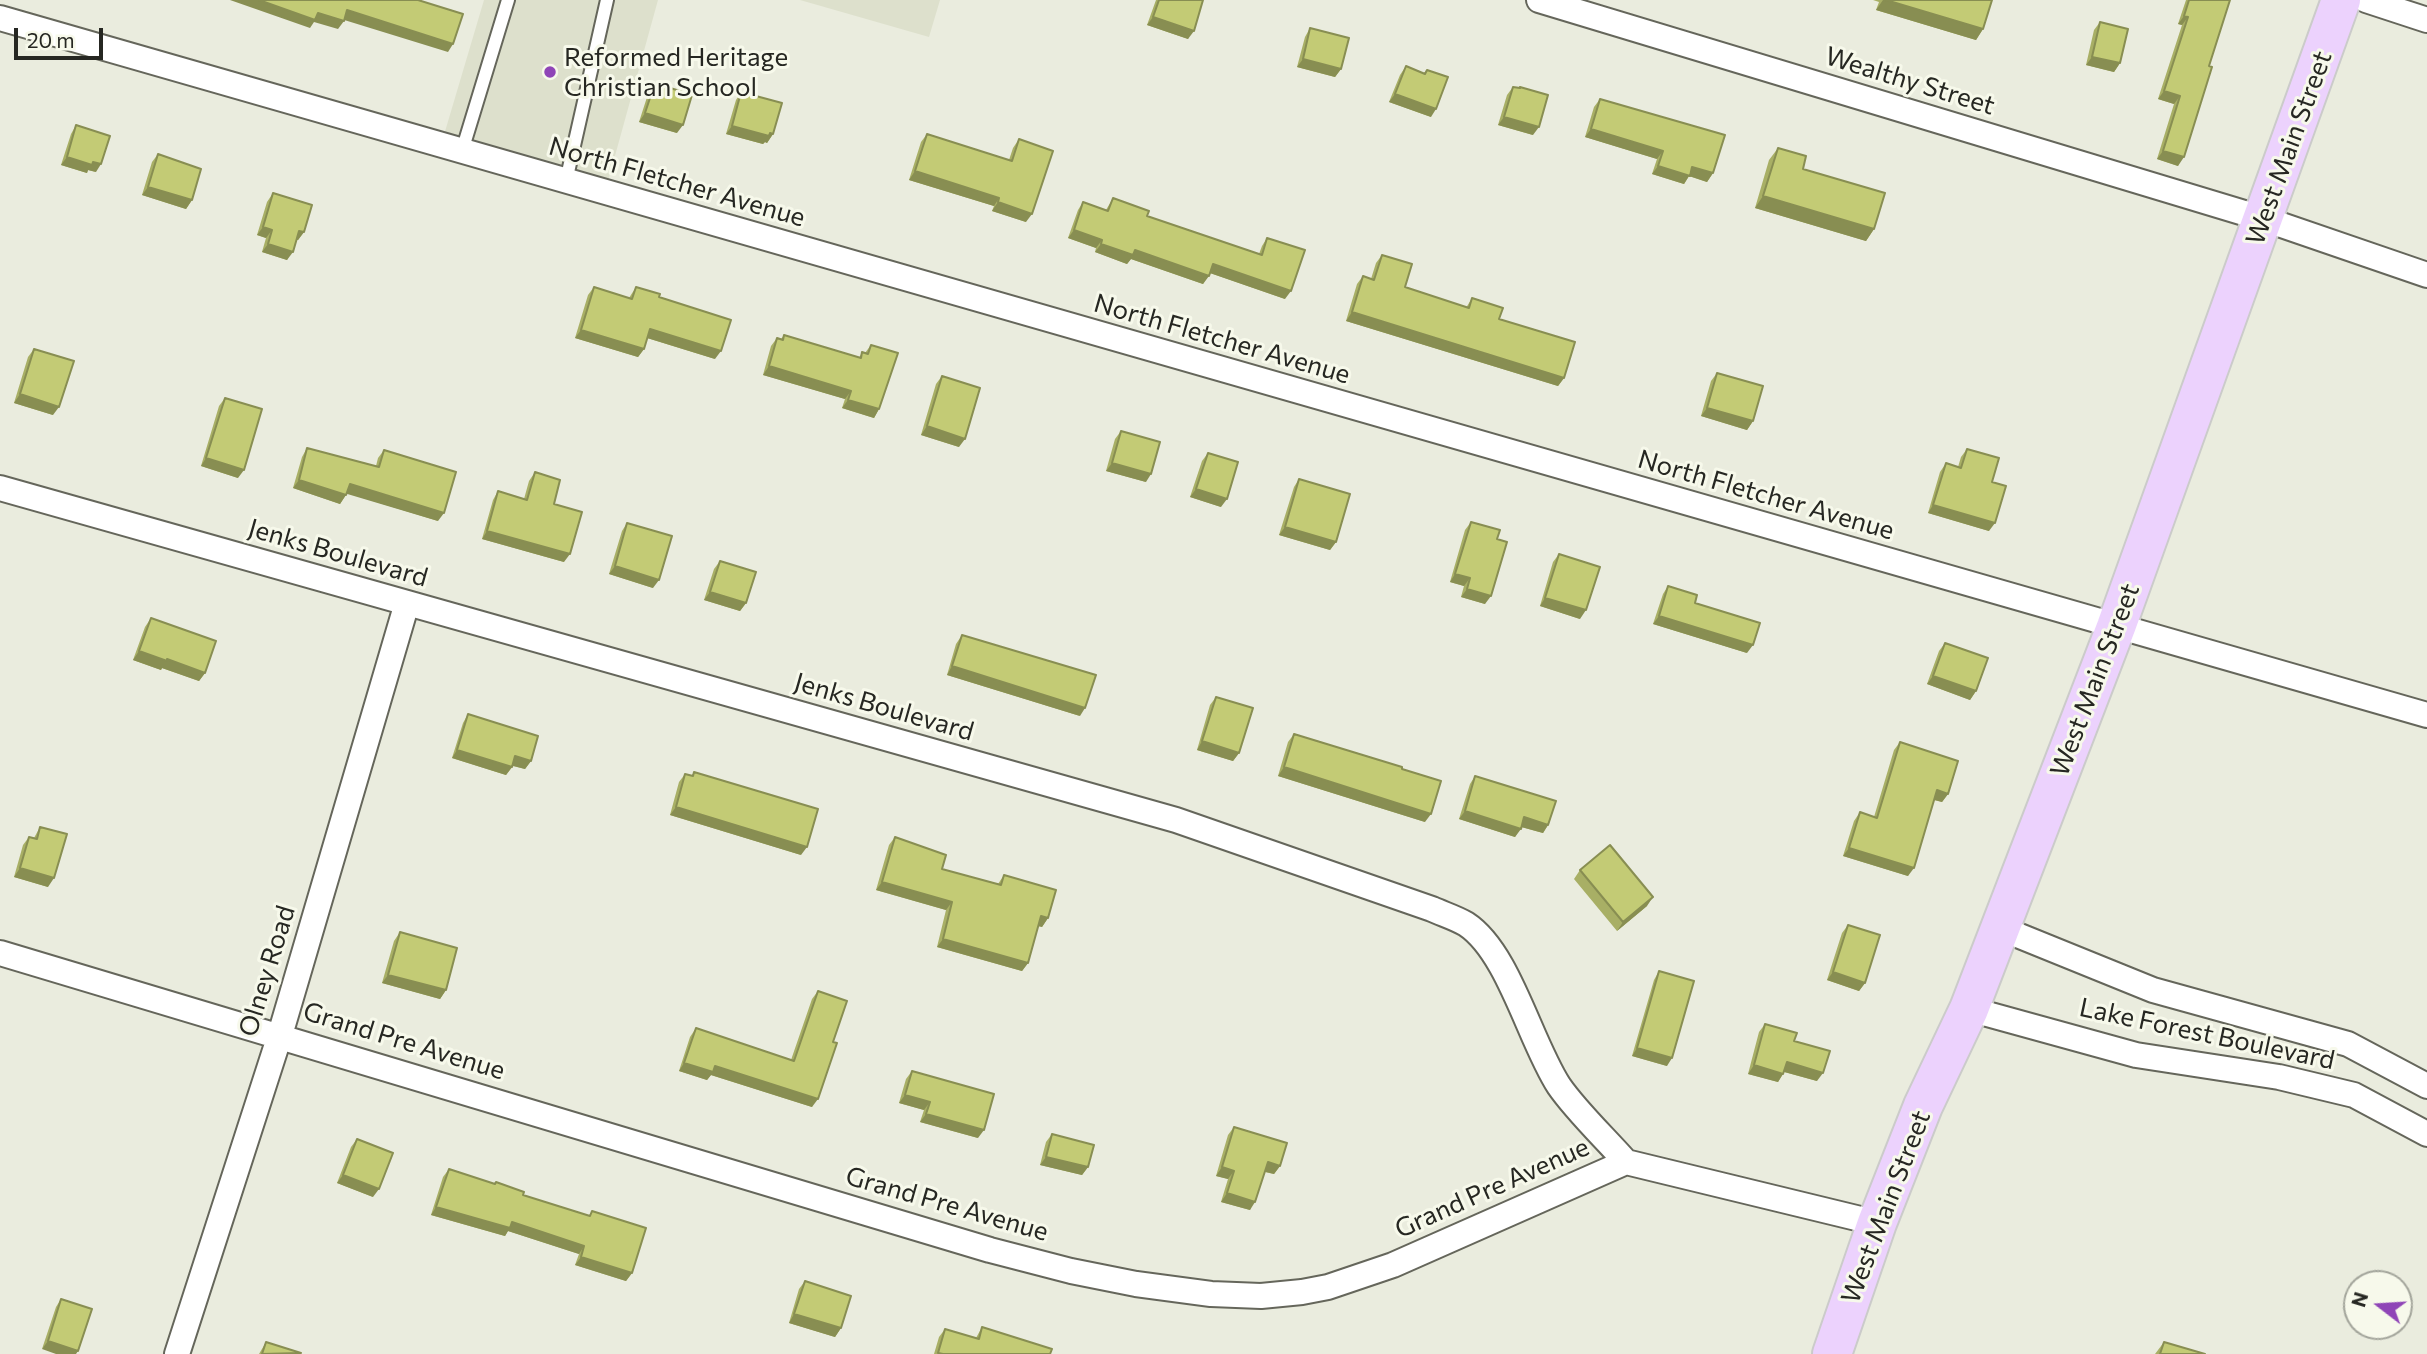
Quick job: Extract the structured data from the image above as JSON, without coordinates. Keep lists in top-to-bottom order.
{
  "streets": {
    "main road": ["West Main Street"],
    "street": [
      "Wealthy Street",
      "North Fletcher Avenue",
      "Jenks Boulevard",
      "Olney Road",
      "Lake Forest Boulevard",
      "Grand Pre Avenue"
    ]
  },
  "crossings": [
    ["Wealthy Street", "West Main Street"],
    ["West Main Street", "North Fletcher Avenue"],
    ["West Main Street", "Lake Forest Boulevard"],
    ["West Main Street", "Grand Pre Avenue"],
    ["Jenks Boulevard", "Olney Road"],
    ["Jenks Boulevard", "Grand Pre Avenue"],
    ["Olney Road", "Grand Pre Avenue"]
  ],
  "places": ["Reformed Heritage Christian School"],
  "scale_bar": "20 m",
  "north": "left"
}
